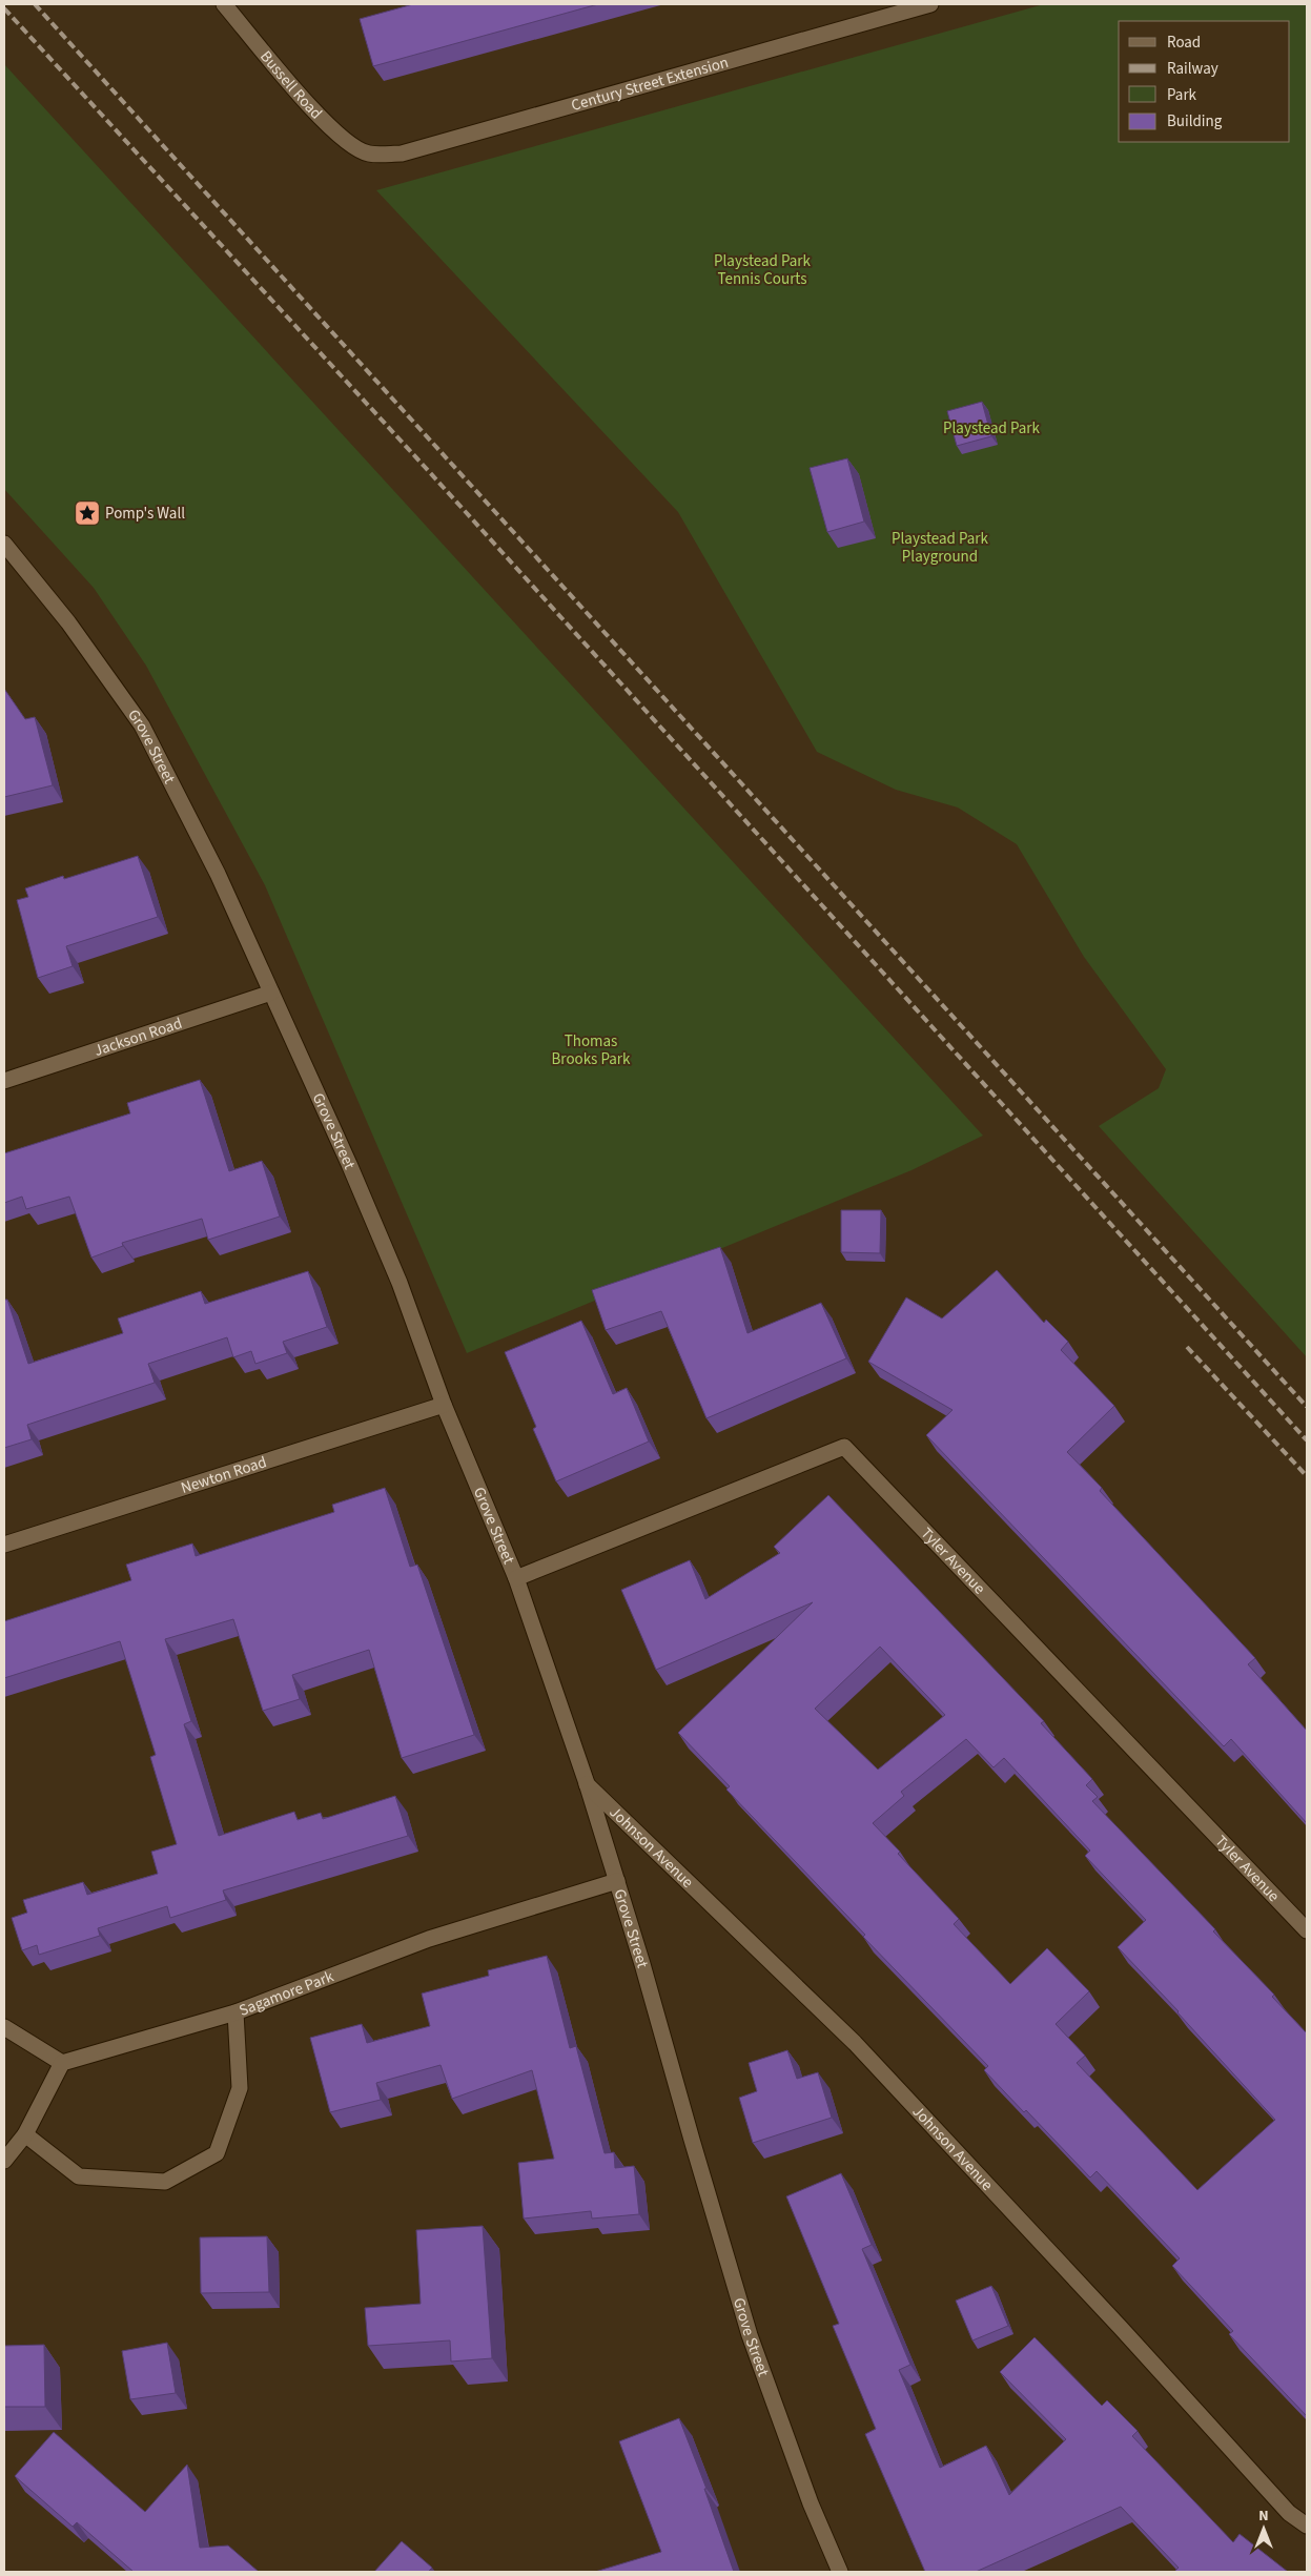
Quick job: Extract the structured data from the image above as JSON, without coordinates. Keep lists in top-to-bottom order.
{
  "streets": {
    "street": [
      "Bussell Road",
      "Century Street Extension",
      "Grove Street",
      "Jackson Road",
      "Newton Road",
      "Tyler Avenue",
      "Johnson Avenue",
      "Sagamore Park"
    ]
  },
  "crossings": [
    ["Bussell Road", "Century Street Extension"],
    ["Grove Street", "Jackson Road"],
    ["Grove Street", "Newton Road"],
    ["Grove Street", "Tyler Avenue"],
    ["Grove Street", "Johnson Avenue"],
    ["Grove Street", "Sagamore Park"]
  ],
  "parks": [
    "Playstead Park Tennis Courts",
    "Playstead Park",
    "Playstead Park Playground",
    "Thomas Brooks Park"
  ],
  "places": {
    "place": ["Pomp's Wall"]
  },
  "legend": [
    "Road",
    "Railway",
    "Park",
    "Building"
  ],
  "north": "top"
}
